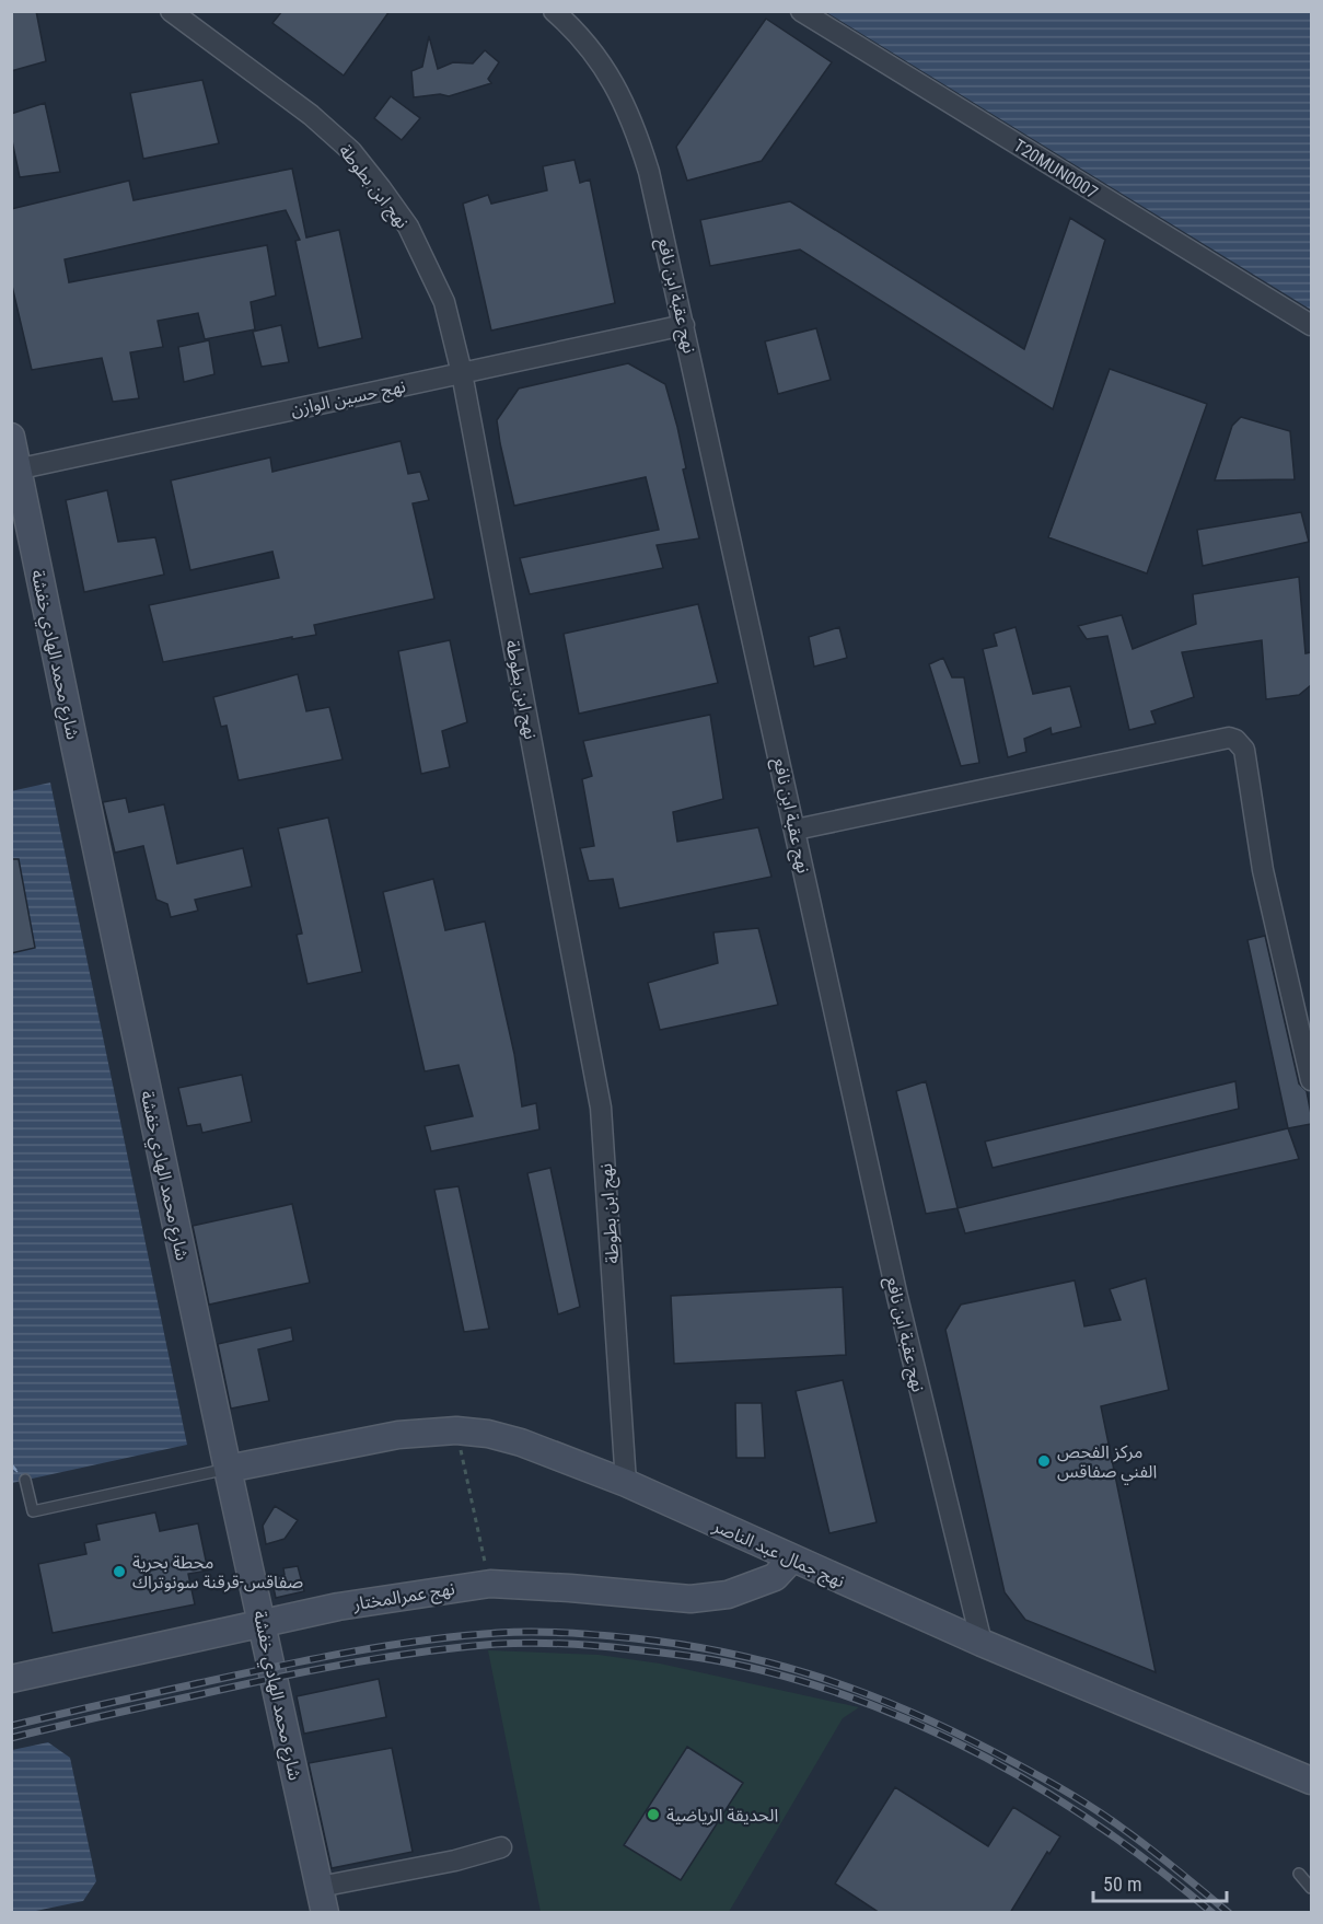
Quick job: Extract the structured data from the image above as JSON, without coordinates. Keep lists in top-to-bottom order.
{
  "streets": {
    "street": [
      "T20MUN0007",
      "نهج ابن بطوطة",
      "نهج عقبة ابن نافع",
      "نهج حسين الوازن",
      "شارع محمد الهادي خفشة",
      "نهج جمال عبد الناصر",
      "نهج عمرالمختار"
    ]
  },
  "crossings": [
    ["نهج ابن بطوطة", "نهج حسين الوازن"],
    ["نهج ابن بطوطة", "نهج جمال عبد الناصر"],
    ["نهج عقبة ابن نافع", "نهج حسين الوازن"],
    ["نهج عقبة ابن نافع", "نهج جمال عبد الناصر"],
    ["نهج حسين الوازن", "شارع محمد الهادي خفشة"],
    ["شارع محمد الهادي خفشة", "نهج جمال عبد الناصر"],
    ["شارع محمد الهادي خفشة", "نهج عمرالمختار"],
    ["نهج جمال عبد الناصر", "نهج عمرالمختار"]
  ],
  "places": ["مركز الفحص الفني صفاقس", "محطة بحرية صفاقس-قرقنة سونوتراك", "الحديقة الرياضية"],
  "scale_bar": "50 m"
}
